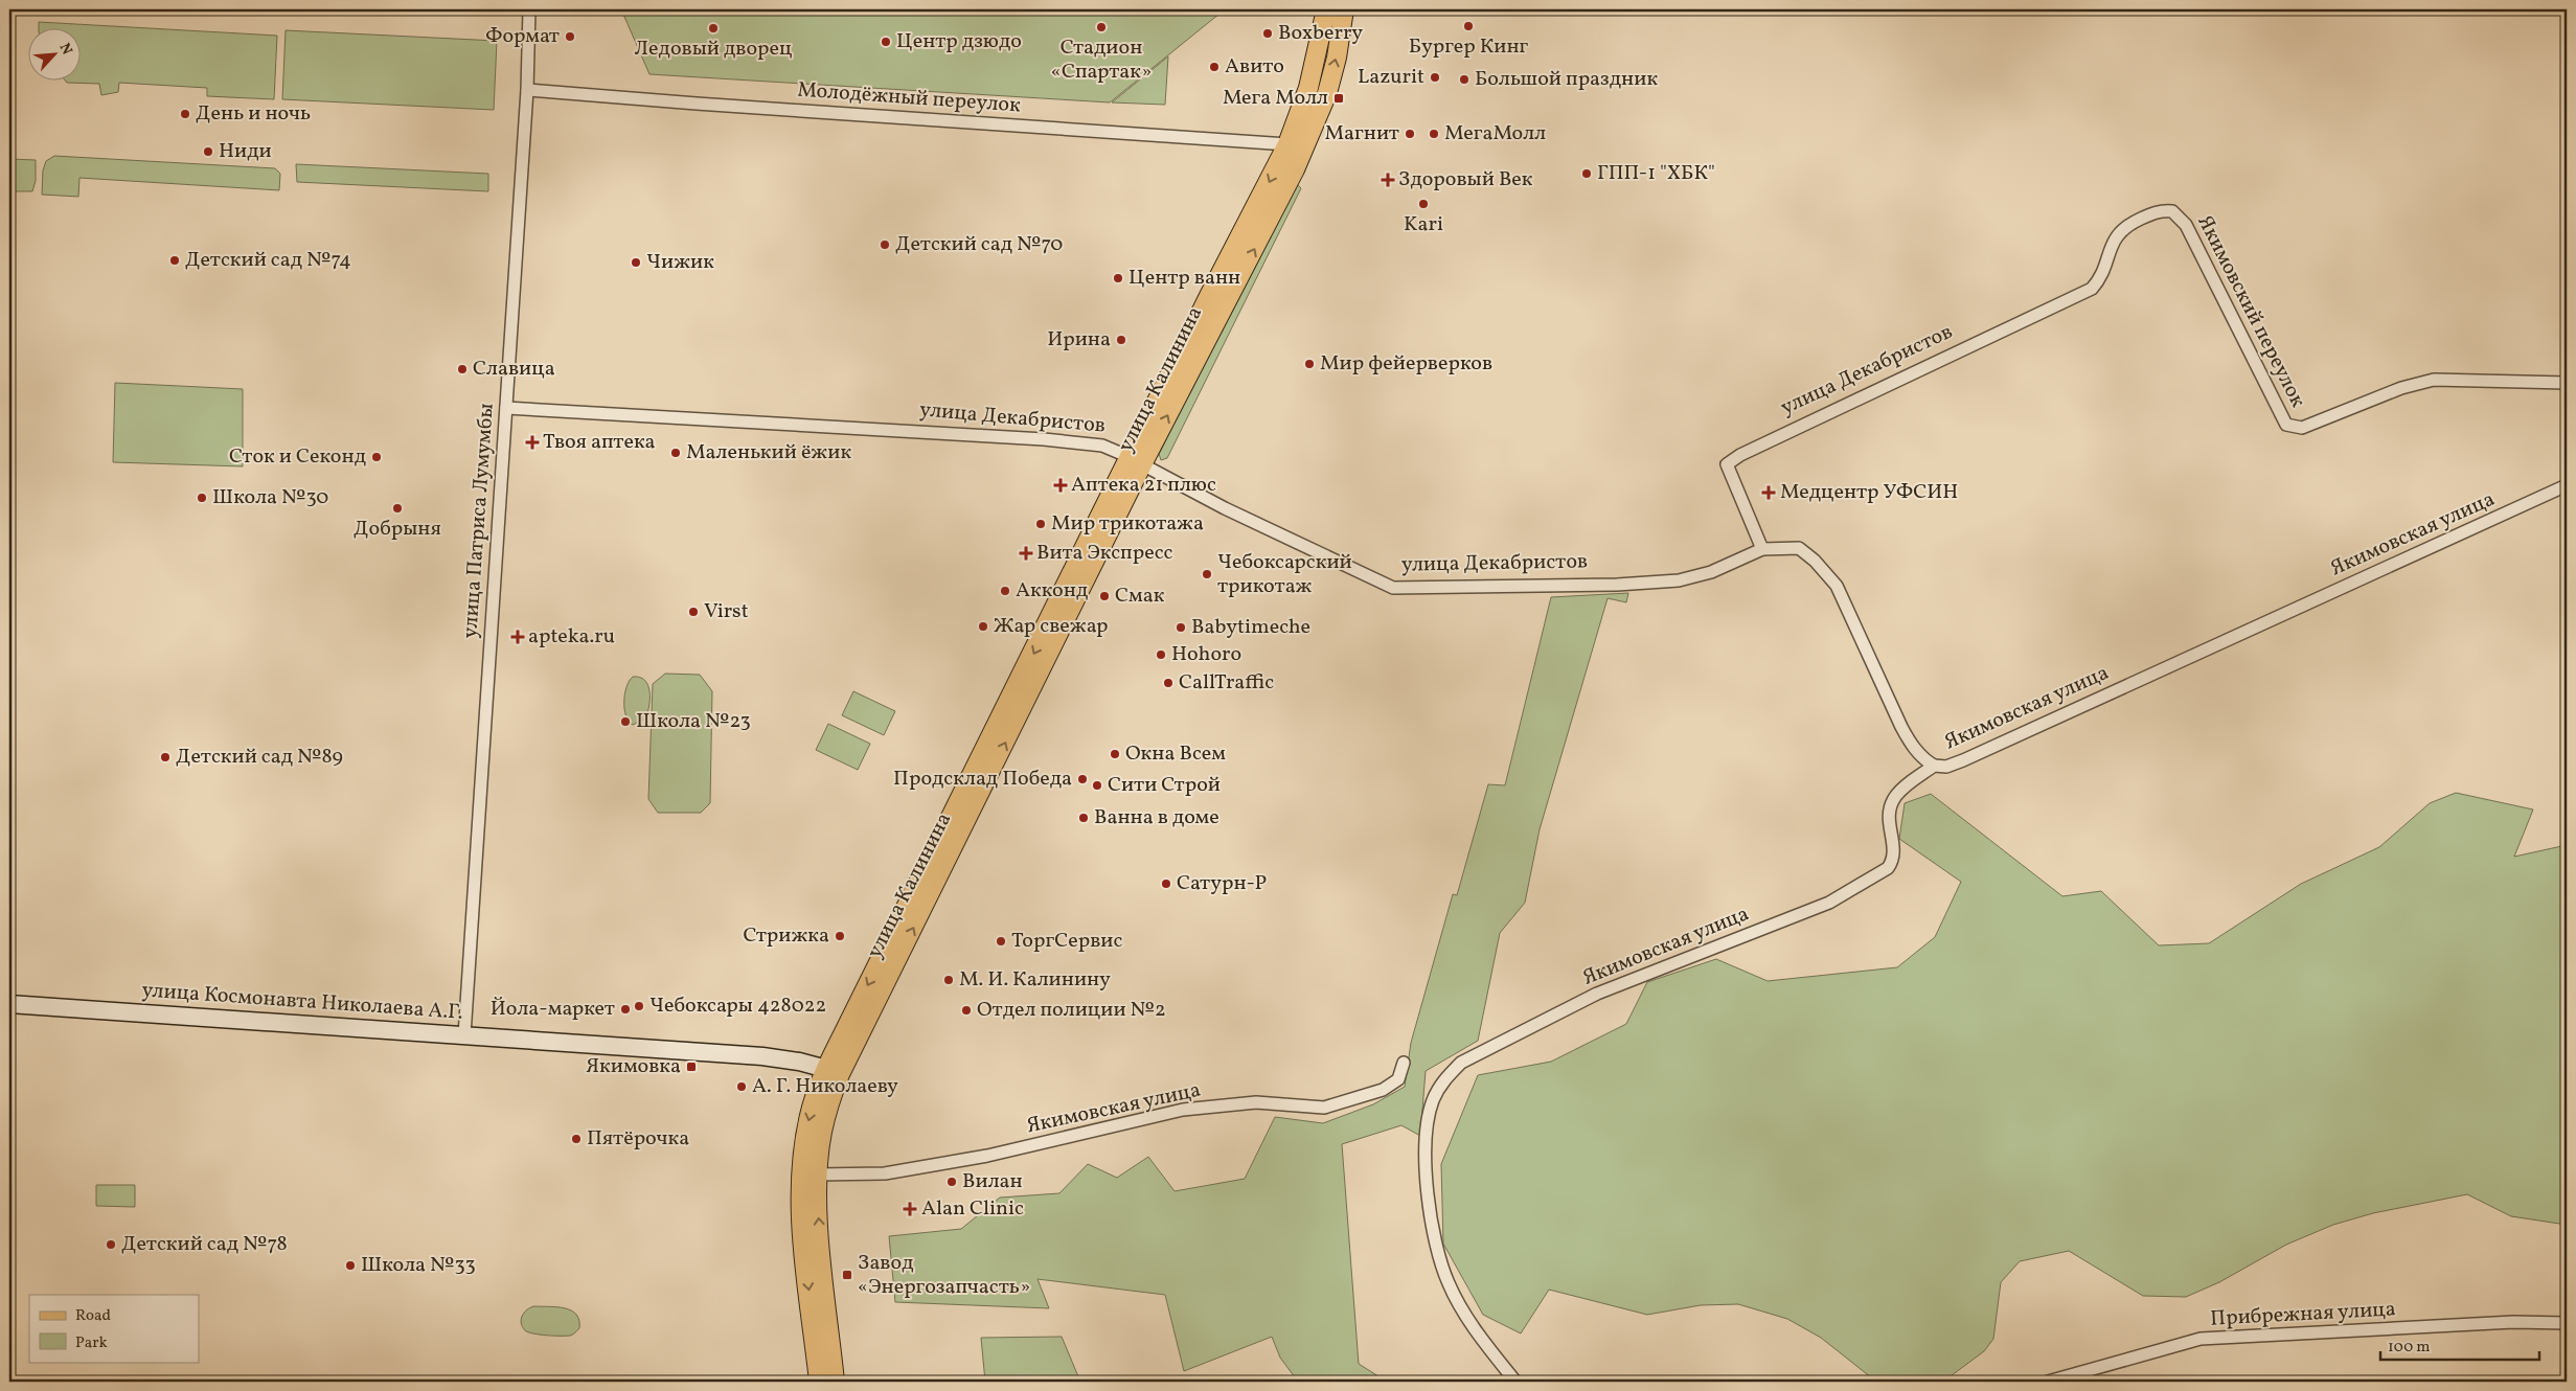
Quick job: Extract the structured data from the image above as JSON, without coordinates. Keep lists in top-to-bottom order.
{
  "streets": {
    "main road": ["улица Калинина"],
    "street": [
      "Молодёжный переулок",
      "Якимовский переулок",
      "улица Декабристов",
      "улица Патриса Лумумбы",
      "Якимовская улица",
      "улица Космонавта Николаева А.Г.",
      "Прибрежная улица"
    ]
  },
  "crossings": [
    ["Молодёжный переулок", "улица Калинина"],
    ["Молодёжный переулок", "улица Патриса Лумумбы"],
    ["Якимовский переулок", "улица Декабристов"],
    ["улица Декабристов", "улица Калинина"],
    ["улица Декабристов", "улица Патриса Лумумбы"],
    ["улица Калинина", "Якимовская улица"],
    ["улица Калинина", "улица Космонавта Николаева А.Г."],
    ["улица Патриса Лумумбы", "улица Космонавта Николаева А.Г."]
  ],
  "places": {
    "other": [
      "Бургер Кинг",
      "Стадион «Спартак»",
      "Ледовый дворец",
      "Boxberry",
      "Формат",
      "Центр дзюдо",
      "Авито",
      "Lazurit",
      "Большой праздник",
      "День и ночь",
      "Магнит",
      "МегаМолл",
      "Ниди",
      "ГПП-1 \"ХБК\"",
      "Kari",
      "Детский сад №70",
      "Детский сад №74",
      "Чижик",
      "Центр ванн",
      "Ирина",
      "Мир фейерверков",
      "Славица",
      "Маленький ёжик",
      "Сток и Секонд",
      "Школа №30",
      "Добрыня",
      "Мир трикотажа",
      "Чебоксарский трикотаж",
      "Акконд",
      "Смак",
      "Virst",
      "Жар свежар",
      "Babytimeche",
      "Hohoro",
      "CallTraffic",
      "Школа №23",
      "Окна Всем",
      "Детский сад №89",
      "Продсклад Победа",
      "Сити Строй",
      "Ванна в доме",
      "Сатурн-Р",
      "Стрижка",
      "ТоргСервис",
      "М. И. Калинину",
      "Чебоксары 428022",
      "Йола-маркет",
      "Отдел полиции №2",
      "А. Г. Николаеву",
      "Пятёрочка",
      "Вилан",
      "Детский сад №78",
      "Школа №33"
    ],
    "transit": ["Мега Молл", "Якимовка", "Завод «Энергозапчасть»"],
    "health": [
      "Здоровый Век",
      "Твоя аптека",
      "Аптека 21 плюс",
      "Медцентр УФСИН",
      "Вита Экспресс",
      "apteka.ru",
      "Alan Clinic"
    ]
  },
  "legend": ["Road", "Park"],
  "scale_bar": "100 m",
  "north": "top right"
}
